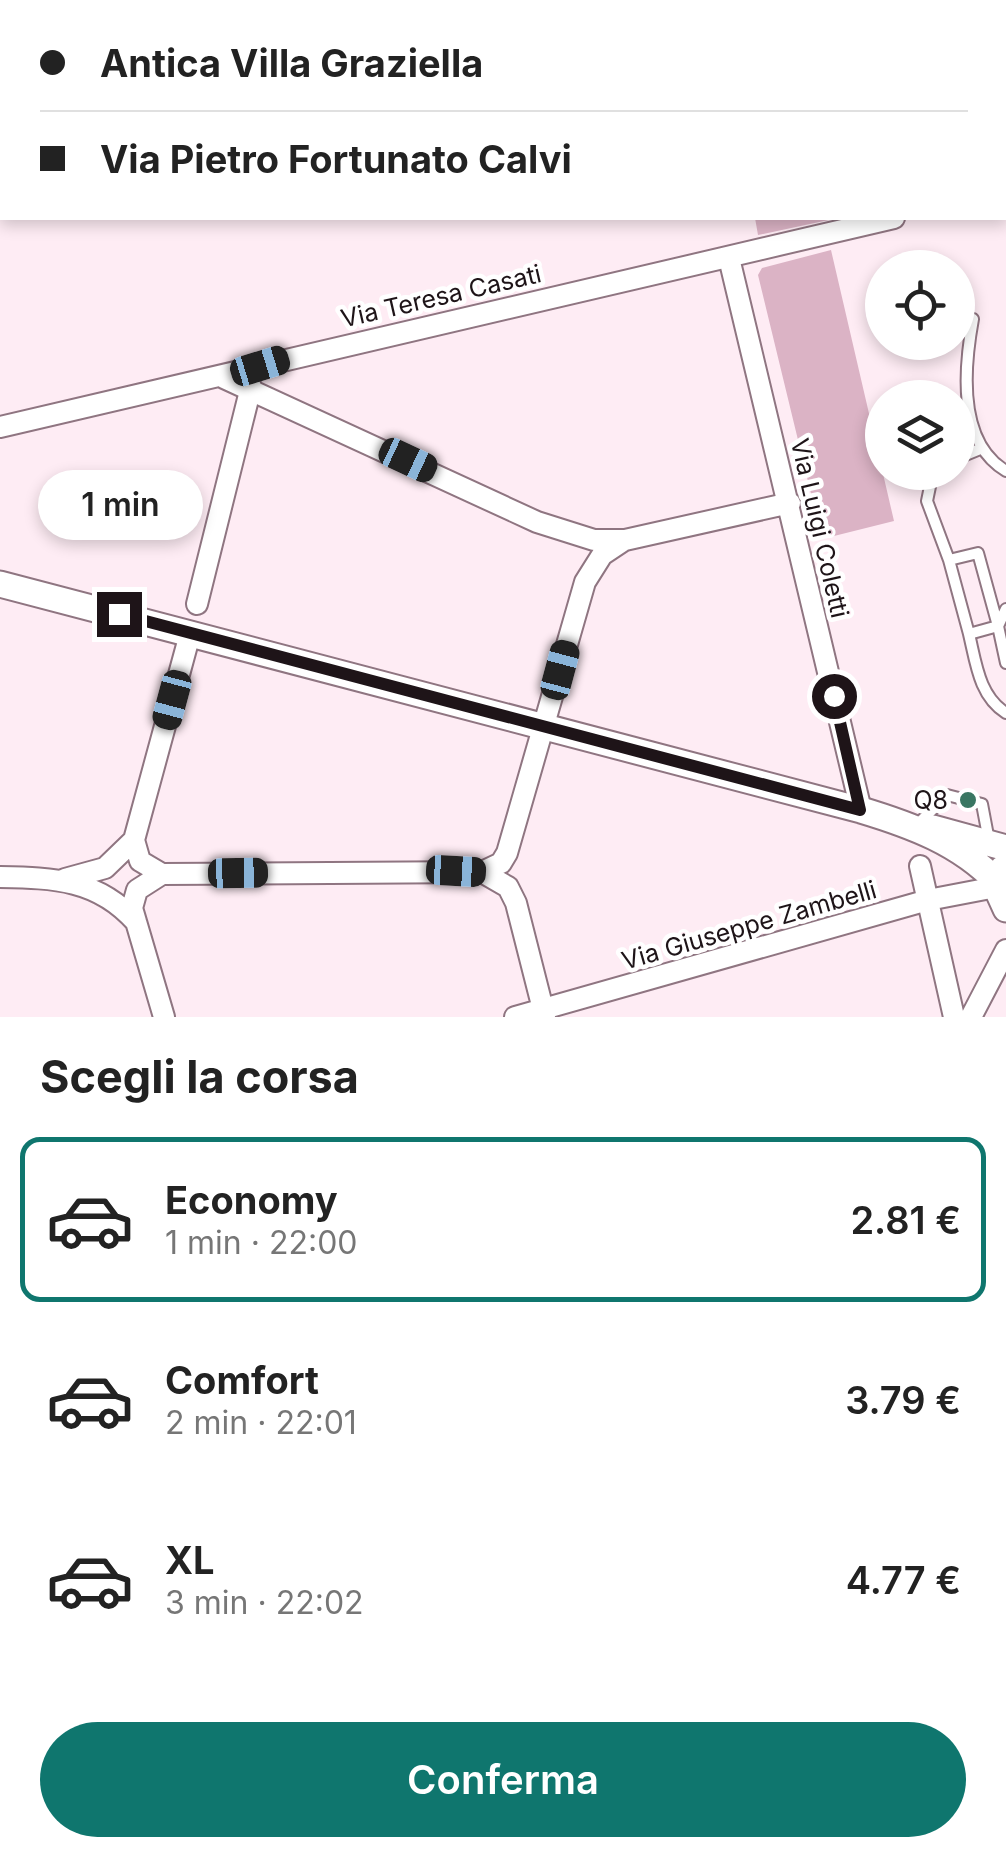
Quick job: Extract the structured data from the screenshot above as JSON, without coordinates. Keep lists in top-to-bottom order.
{
  "streets": {
    "street": ["Via Teresa Casati", "Via Luigi Coletti", "Via Giuseppe Zambelli"]
  },
  "crossings": [
    ["Via Teresa Casati", "Via Luigi Coletti"]
  ],
  "places": ["Q8"],
  "page": {
    "banner": ["Antica Villa Graziella", "Via Pietro Fortunato Calvi"],
    "bubble": "1 min",
    "heading": "Scegli la corsa",
    "list": [
      {
        "name": "Economy",
        "note": "1 min · 22:00",
        "value": "2.81 €"
      },
      {
        "name": "Comfort",
        "note": "2 min · 22:01",
        "value": "3.79 €"
      },
      {
        "name": "XL",
        "note": "3 min · 22:02",
        "value": "4.77 €"
      }
    ],
    "buttons": "Conferma"
  }
}
